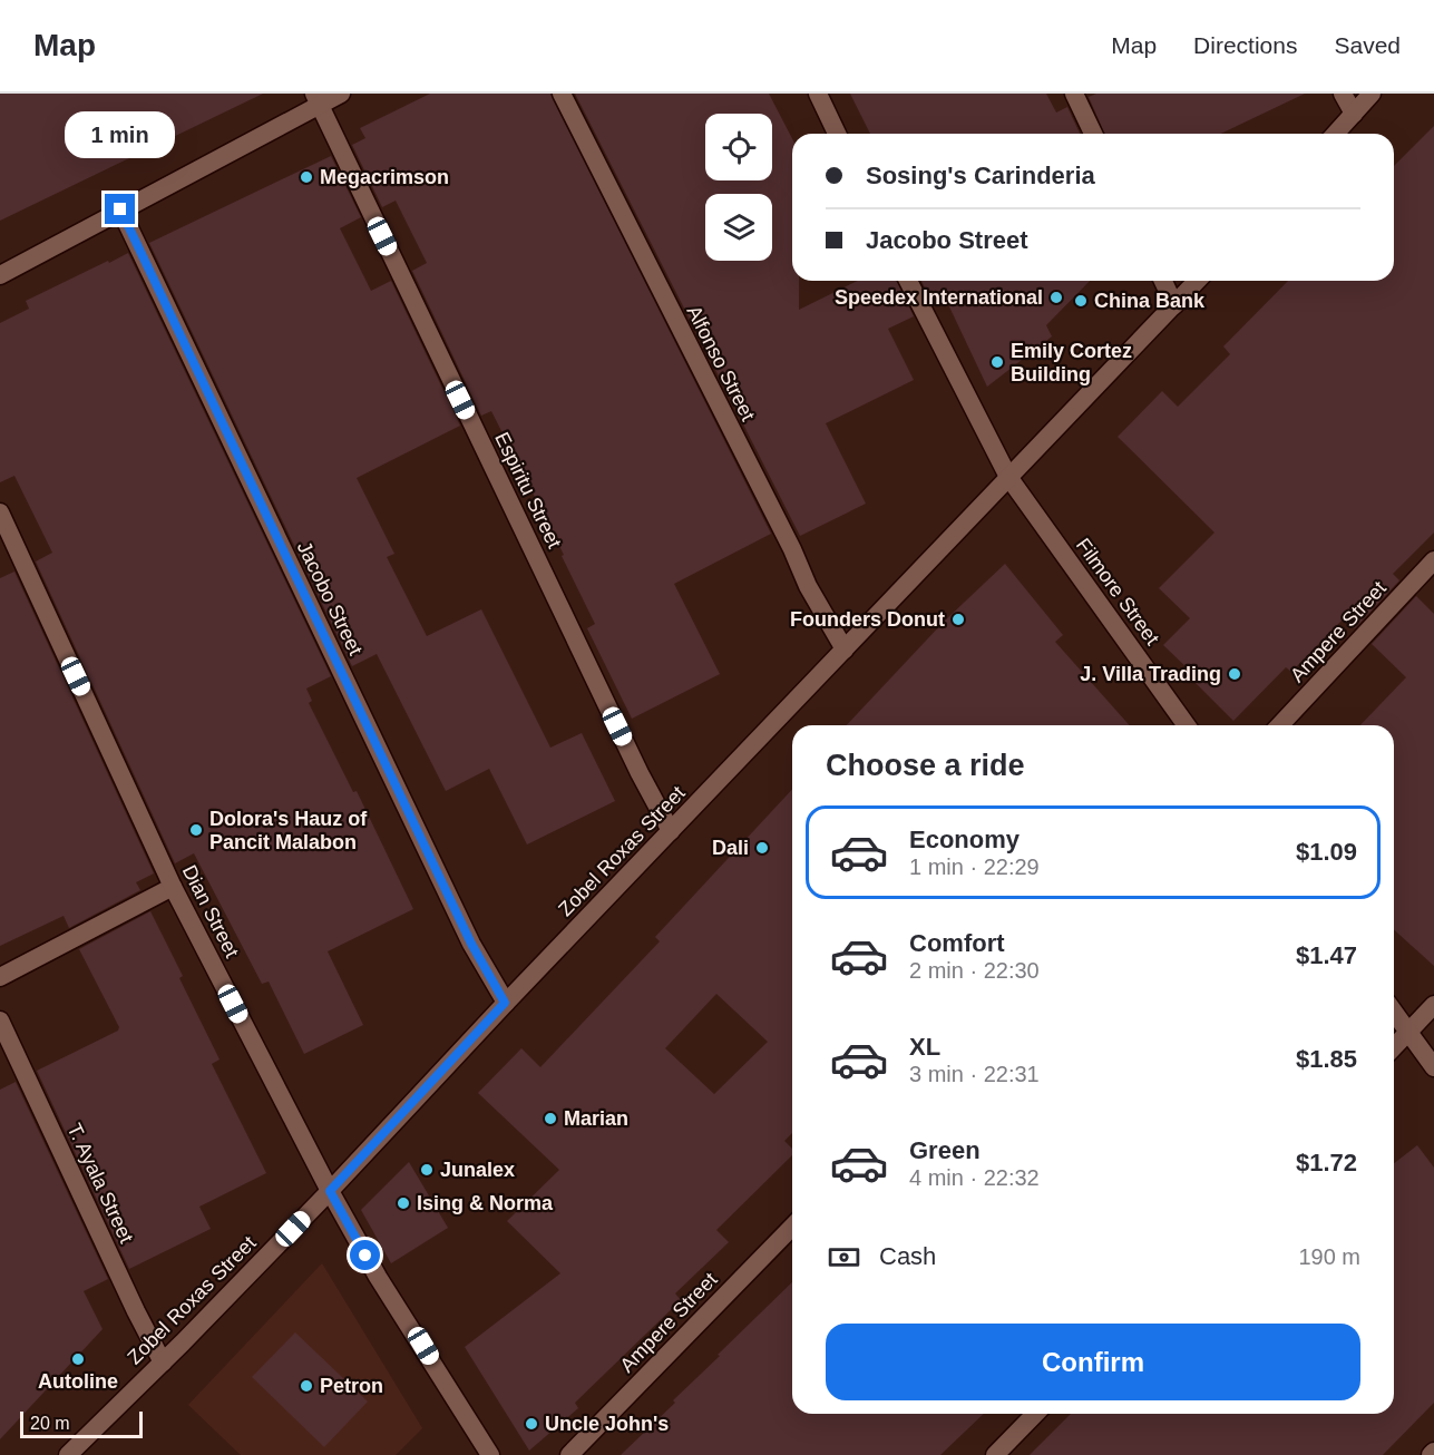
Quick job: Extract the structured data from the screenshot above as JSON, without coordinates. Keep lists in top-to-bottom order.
{
  "streets": {
    "street": [
      "Alfonso Street",
      "Espiritu Street",
      "Filmore Street",
      "Jacobo Street",
      "Ampere Street",
      "Zobel Roxas Street",
      "Dian Street",
      "T. Ayala Street"
    ]
  },
  "crossings": [
    ["Alfonso Street", "Zobel Roxas Street"],
    ["Espiritu Street", "Zobel Roxas Street"],
    ["Filmore Street", "Zobel Roxas Street"],
    ["Jacobo Street", "Zobel Roxas Street"],
    ["Zobel Roxas Street", "Dian Street"],
    ["Zobel Roxas Street", "T. Ayala Street"]
  ],
  "places": [
    "Megacrimson",
    "Speedex International",
    "China Bank",
    "Emily Cortez Building",
    "Founders Donut",
    "J. Villa Trading",
    "Dolora's Hauz of Pancit Malabon",
    "Dali",
    "Marian",
    "Junalex",
    "Ising & Norma",
    "Autoline",
    "Petron",
    "Uncle John's"
  ],
  "scale_bar": "20 m",
  "page": {
    "header": "Map",
    "nav": ["Map", "Directions", "Saved"],
    "bubble": "1 min",
    "banner": ["Sosing's Carinderia", "Jacobo Street"],
    "heading": "Choose a ride",
    "list": [
      {
        "name": "Economy",
        "note": "1 min · 22:29",
        "value": "$1.09"
      },
      {
        "name": "Comfort",
        "note": "2 min · 22:30",
        "value": "$1.47"
      },
      {
        "name": "XL",
        "note": "3 min · 22:31",
        "value": "$1.85"
      },
      {
        "name": "Green",
        "note": "4 min · 22:32",
        "value": "$1.72"
      }
    ],
    "pay": ["Cash", "190 m"],
    "buttons": "Confirm",
    "scale": "20 m"
  }
}
